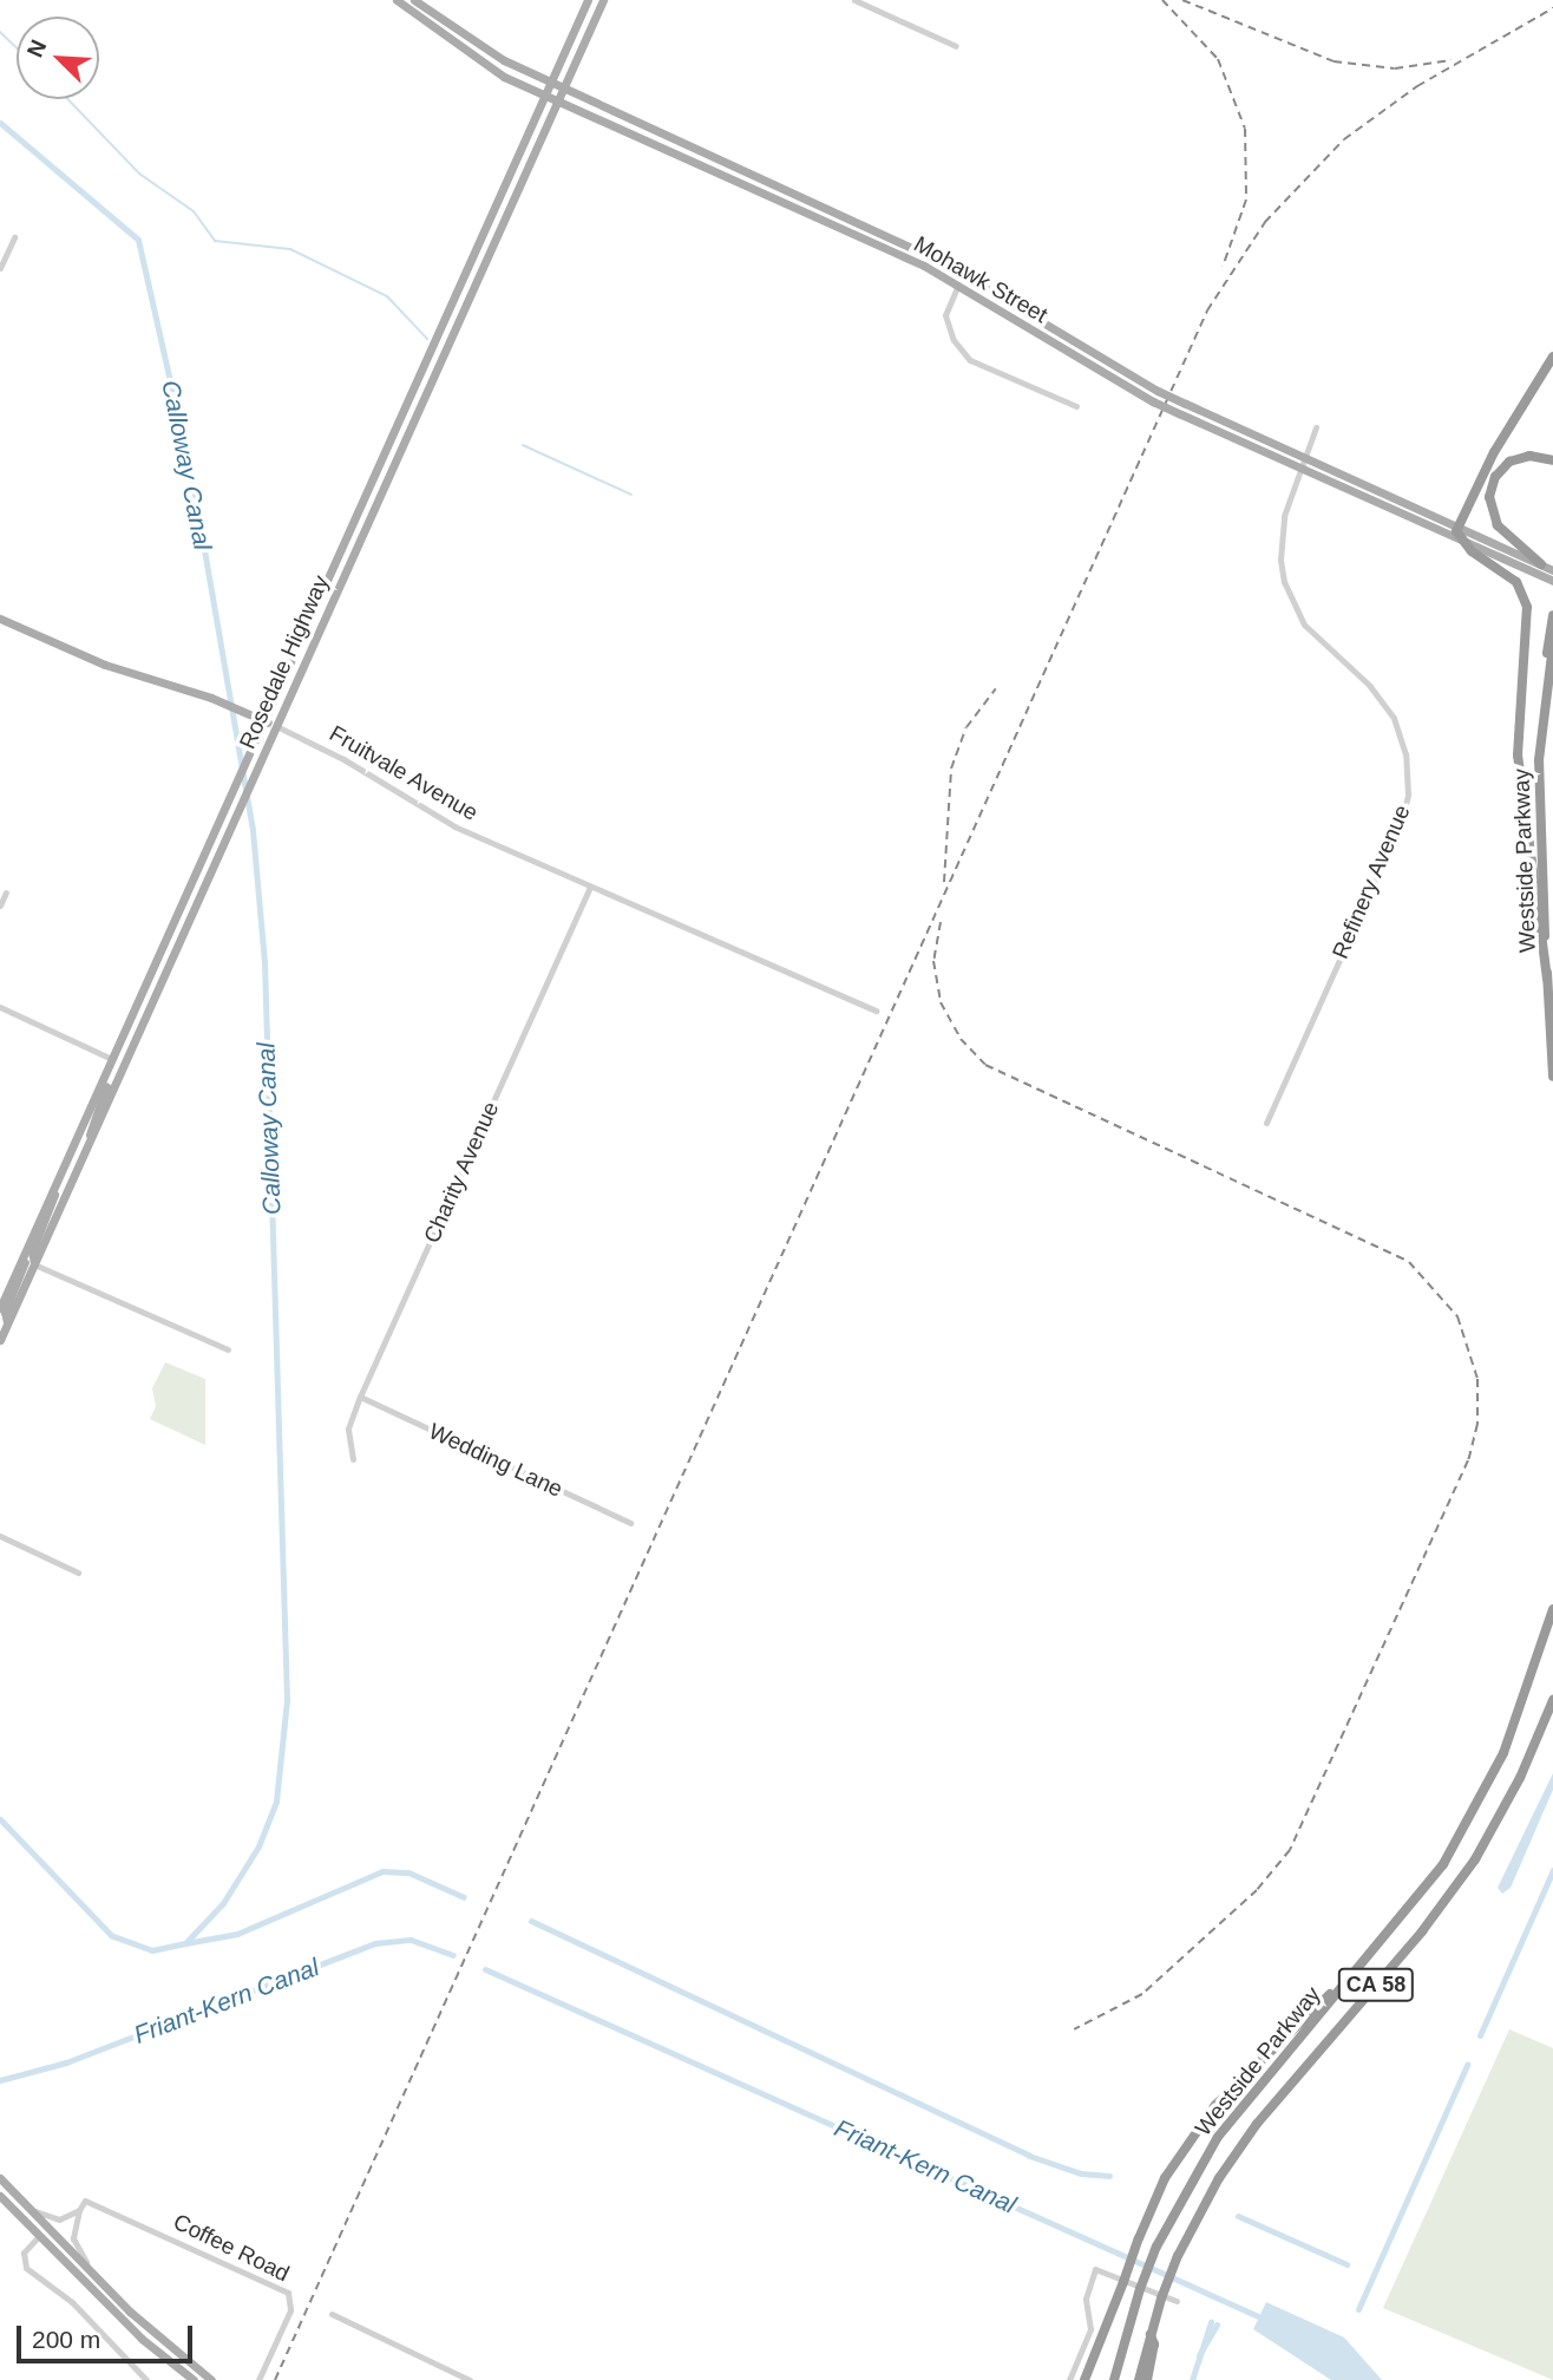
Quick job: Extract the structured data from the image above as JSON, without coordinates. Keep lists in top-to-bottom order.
{
  "streets": {
    "highway": ["Westside Parkway", "CA 58"],
    "main road": ["Mohawk Street", "Rosedale Highway", "Fruitvale Avenue"],
    "street": [
      "Refinery Avenue",
      "Charity Avenue",
      "Wedding Lane",
      "Coffee Road"
    ]
  },
  "crossings": [
    ["Mohawk Street", "Rosedale Highway"],
    ["Mohawk Street", "Refinery Avenue"],
    ["Rosedale Highway", "Fruitvale Avenue"],
    ["Fruitvale Avenue", "Charity Avenue"],
    ["Charity Avenue", "Wedding Lane"]
  ],
  "water": ["Calloway Canal", "Friant-Kern Canal"],
  "scale_bar": "200 m",
  "north": "top left"
}
